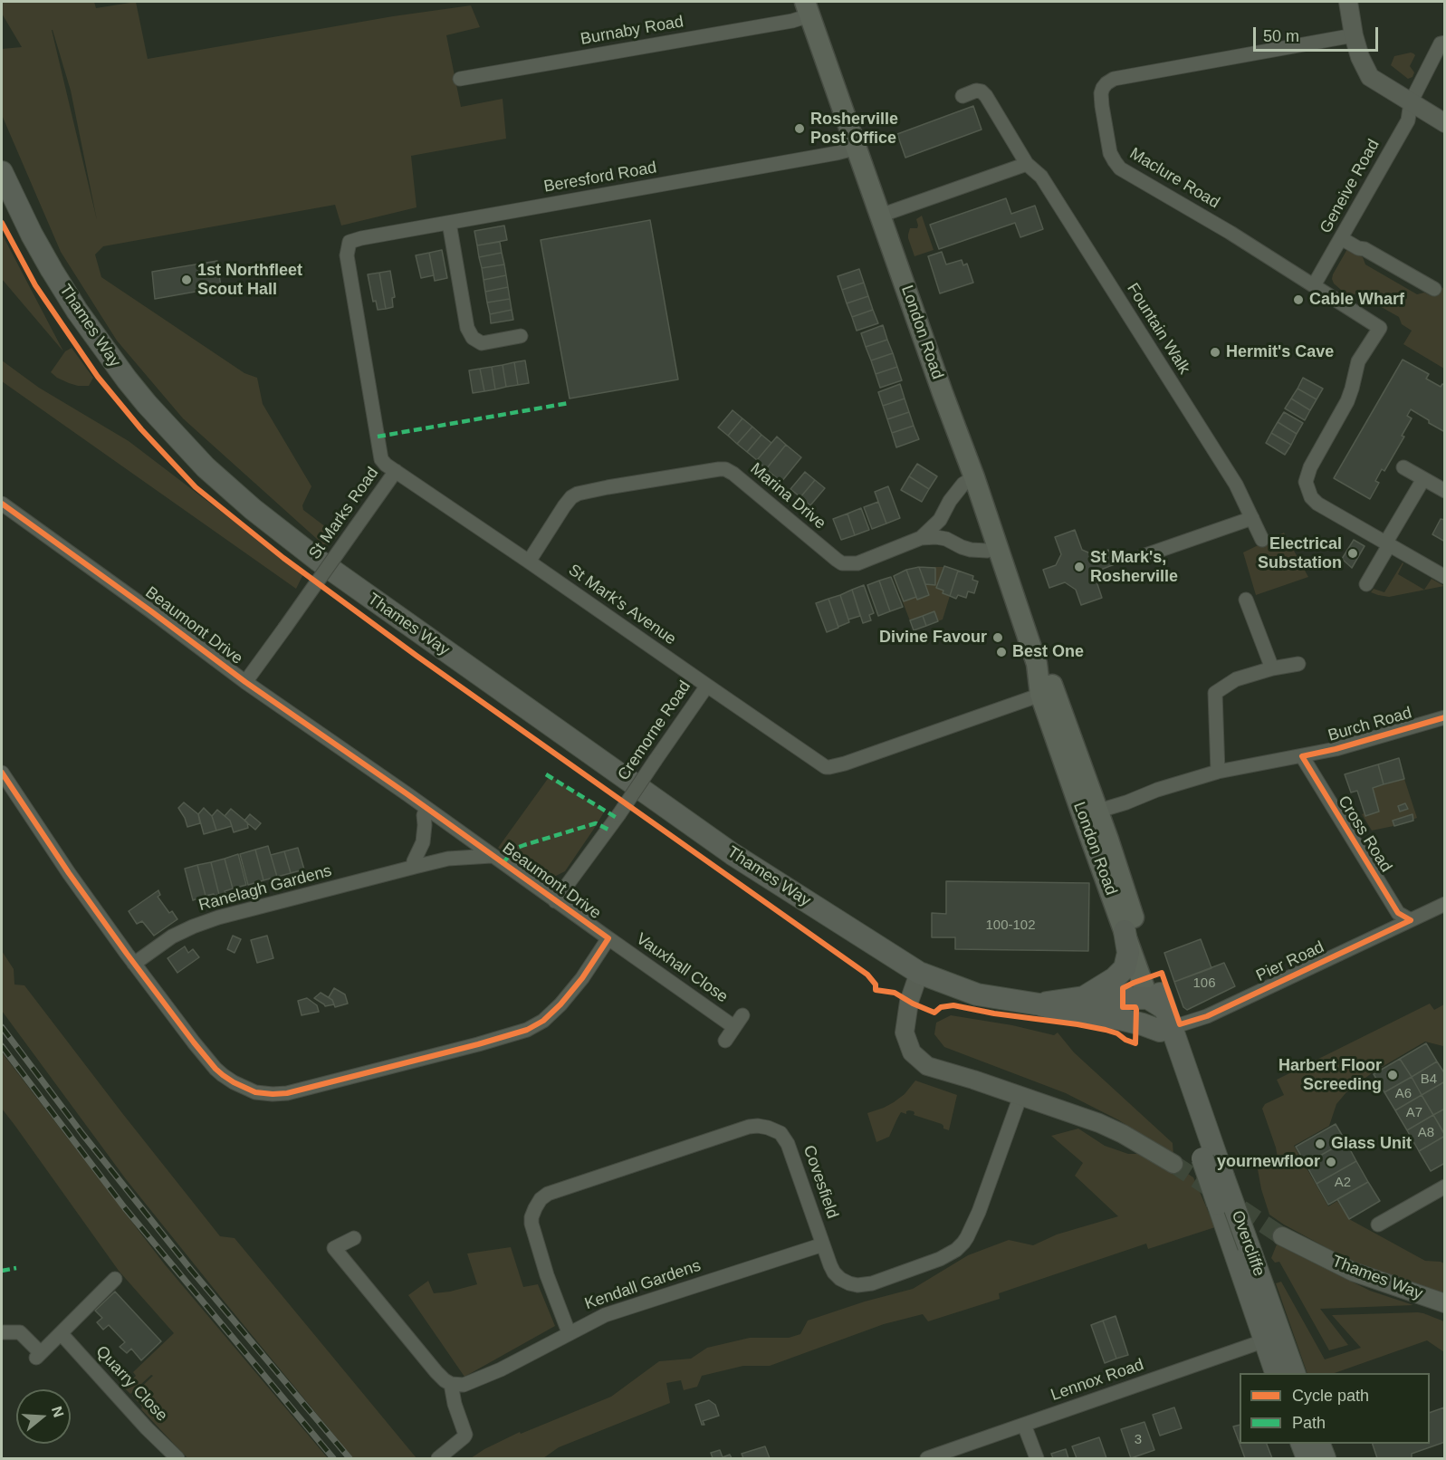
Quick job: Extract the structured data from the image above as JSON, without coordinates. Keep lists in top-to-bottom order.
{
  "streets": {
    "main road": ["Thames Way", "London Road", "Overcliffe"],
    "street": [
      "Burnaby Road",
      "Beresford Road",
      "Maclure Road",
      "Geneive Road",
      "Fountain Walk",
      "Marina Drive",
      "St Marks Road",
      "St Mark's Avenue",
      "Beaumont Drive",
      "Burch Road",
      "Cremorne Road",
      "Cross Road",
      "Ranelagh Gardens",
      "Pier Road",
      "Vauxhall Close",
      "Covesfield",
      "Kendall Gardens",
      "Lennox Road",
      "Quarry Close"
    ]
  },
  "crossings": [
    ["Burnaby Road", "London Road"],
    ["Beresford Road", "London Road"],
    ["Beresford Road", "St Mark's Avenue"],
    ["Maclure Road", "Geneive Road"],
    ["Thames Way", "London Road"],
    ["Thames Way", "Pier Road"],
    ["London Road", "Marina Drive"],
    ["London Road", "St Mark's Avenue"],
    ["London Road", "Burch Road"],
    ["London Road", "Pier Road"],
    ["London Road", "Overcliffe"],
    ["Marina Drive", "St Mark's Avenue"],
    ["St Marks Road", "St Mark's Avenue"],
    ["St Marks Road", "Beaumont Drive"],
    ["St Mark's Avenue", "Cremorne Road"],
    ["Beaumont Drive", "Cremorne Road"],
    ["Beaumont Drive", "Ranelagh Gardens"],
    ["Beaumont Drive", "Vauxhall Close"],
    ["Burch Road", "Cross Road"],
    ["Cross Road", "Pier Road"],
    ["Covesfield", "Kendall Gardens"],
    ["Overcliffe", "Lennox Road"]
  ],
  "places": [
    "Rosherville Post Office",
    "1st Northfleet Scout Hall",
    "Cable Wharf",
    "Hermit's Cave",
    "Electrical Substation",
    "St Mark's, Rosherville",
    "Divine Favour",
    "Best One",
    "Harbert Floor Screeding",
    "Glass Unit",
    "yournewfloor"
  ],
  "house_numbers": [
    "100-102",
    "106",
    "B4",
    "A6",
    "A7",
    "A8",
    "A2",
    "3"
  ],
  "legend": ["Cycle path", "Path"],
  "scale_bar": "50 m",
  "north": "right"
}
